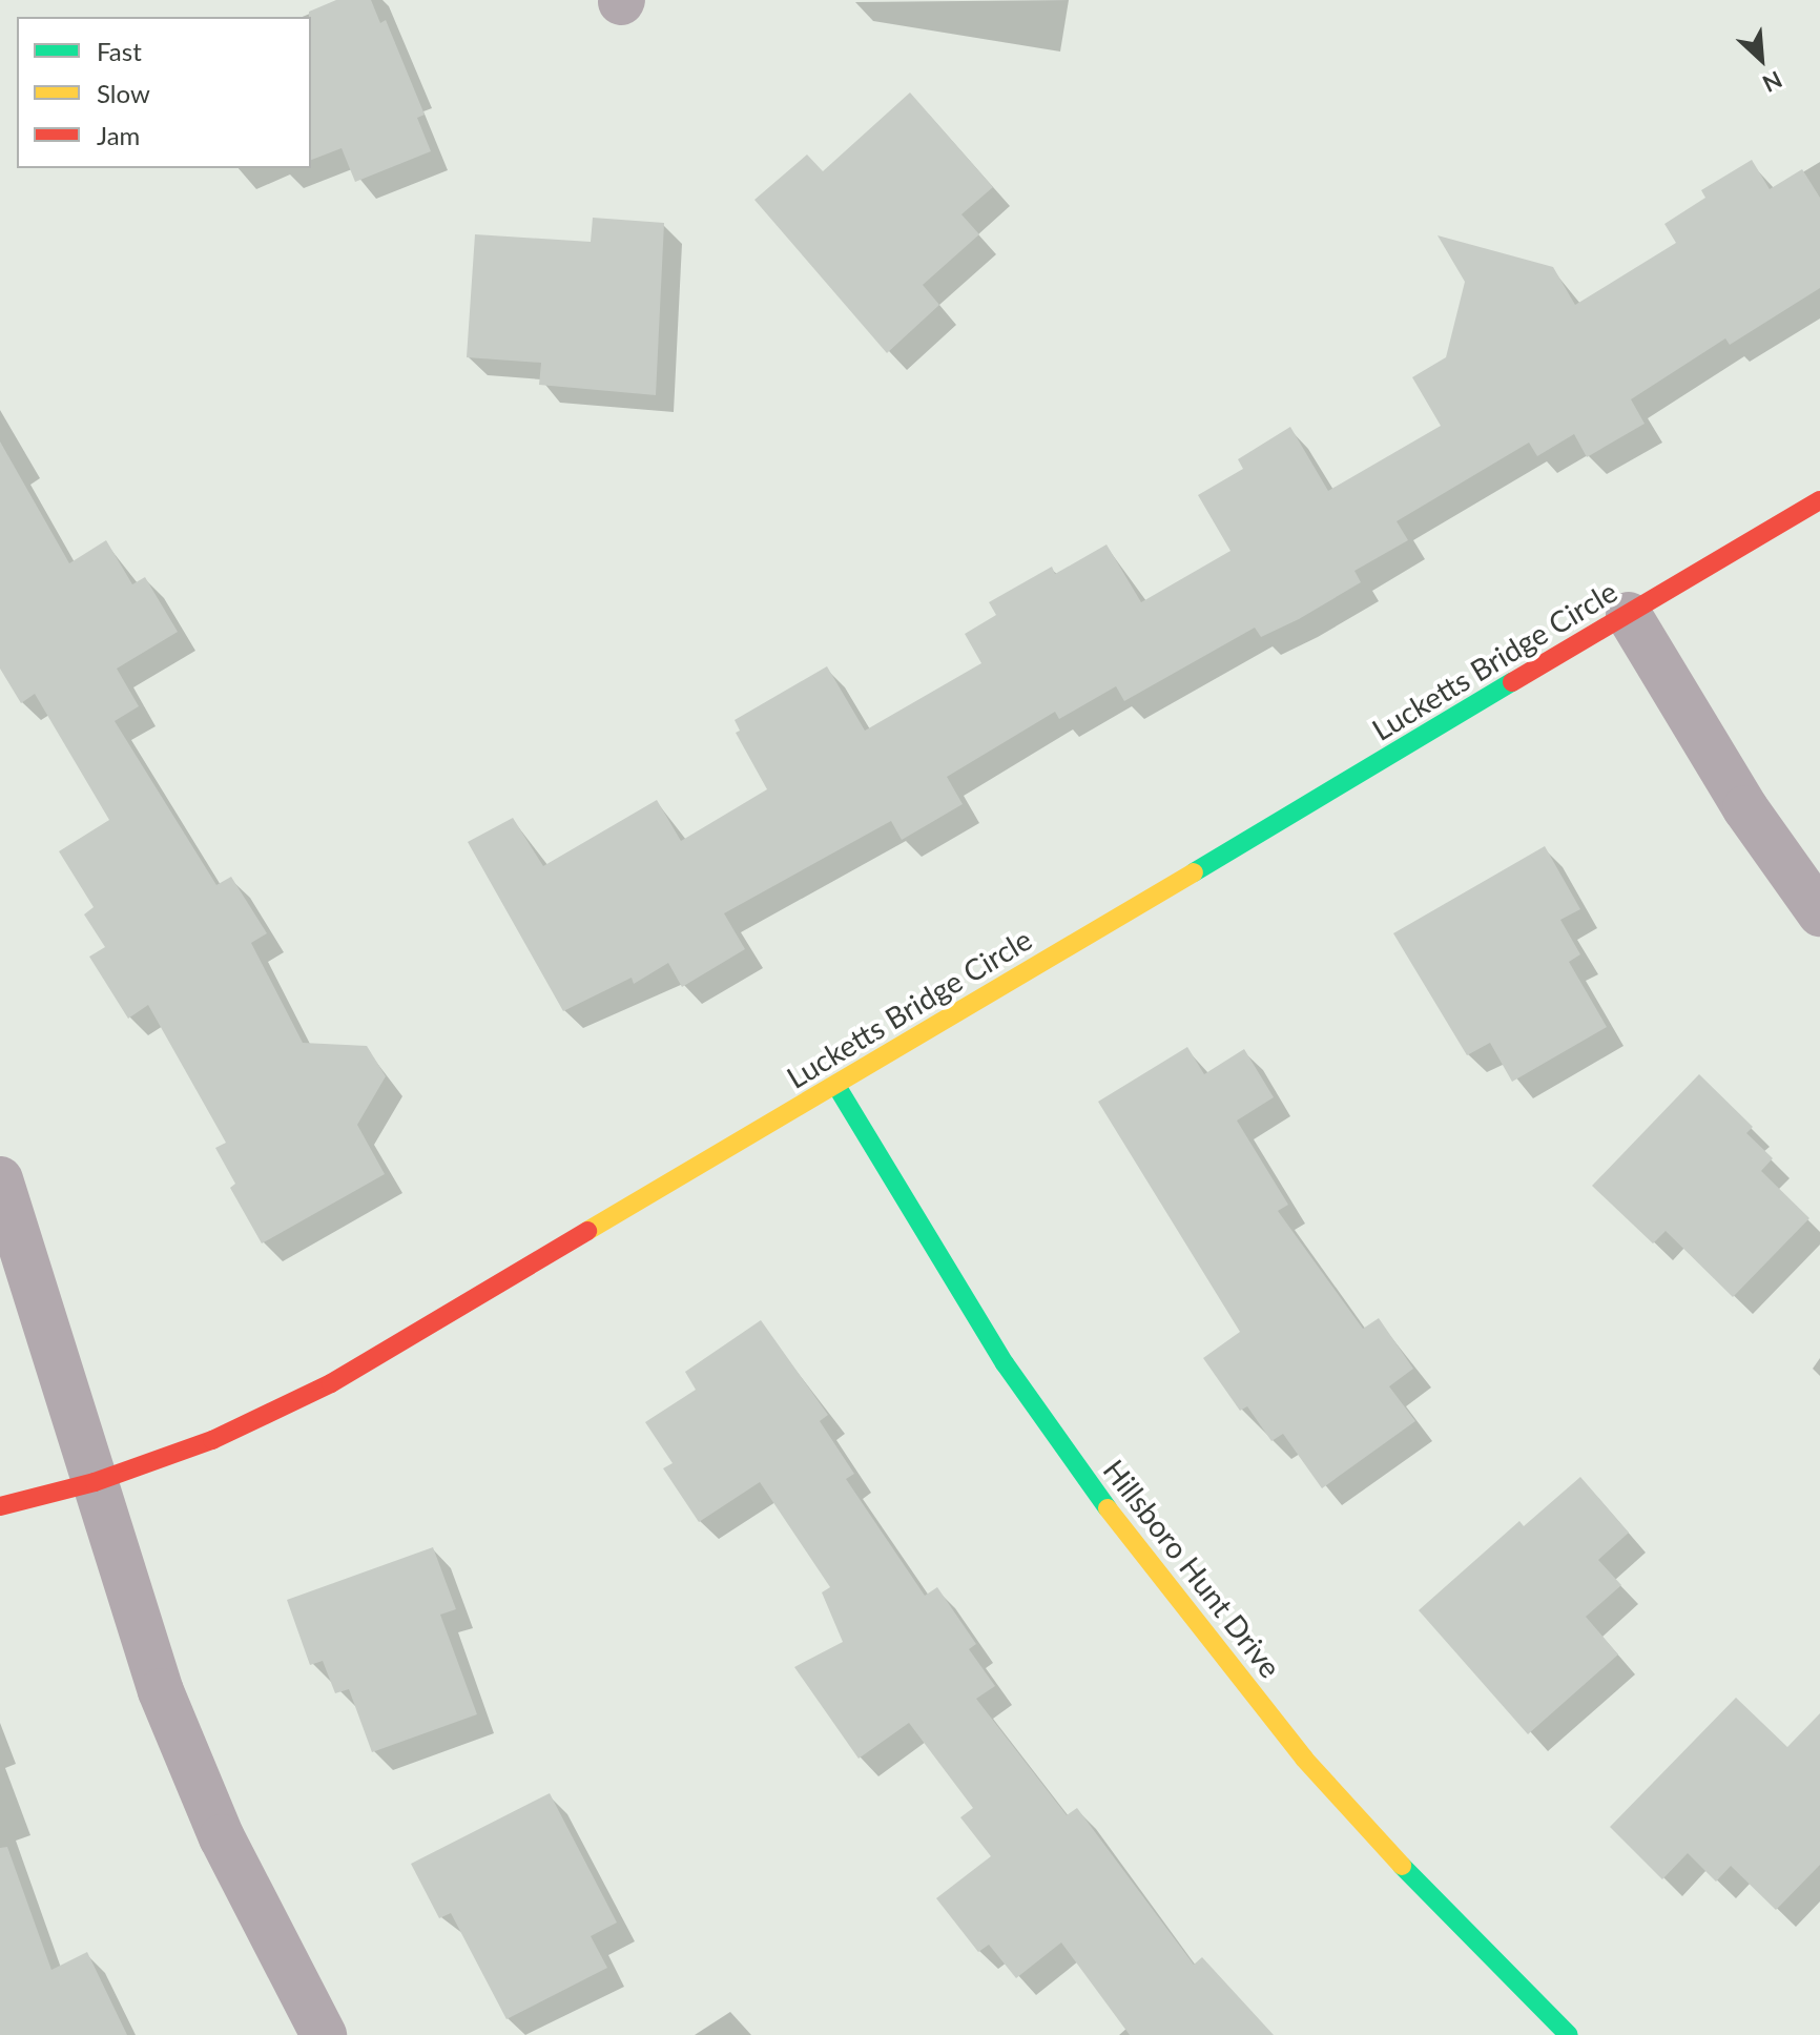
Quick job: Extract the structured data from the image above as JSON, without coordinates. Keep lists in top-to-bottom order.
{
  "streets": {
    "street": ["Lucketts Bridge Circle", "Hillsboro Hunt Drive"]
  },
  "crossings": [
    ["Lucketts Bridge Circle", "Hillsboro Hunt Drive"]
  ],
  "legend": ["Fast", "Slow", "Jam"],
  "north": "bottom right"
}
